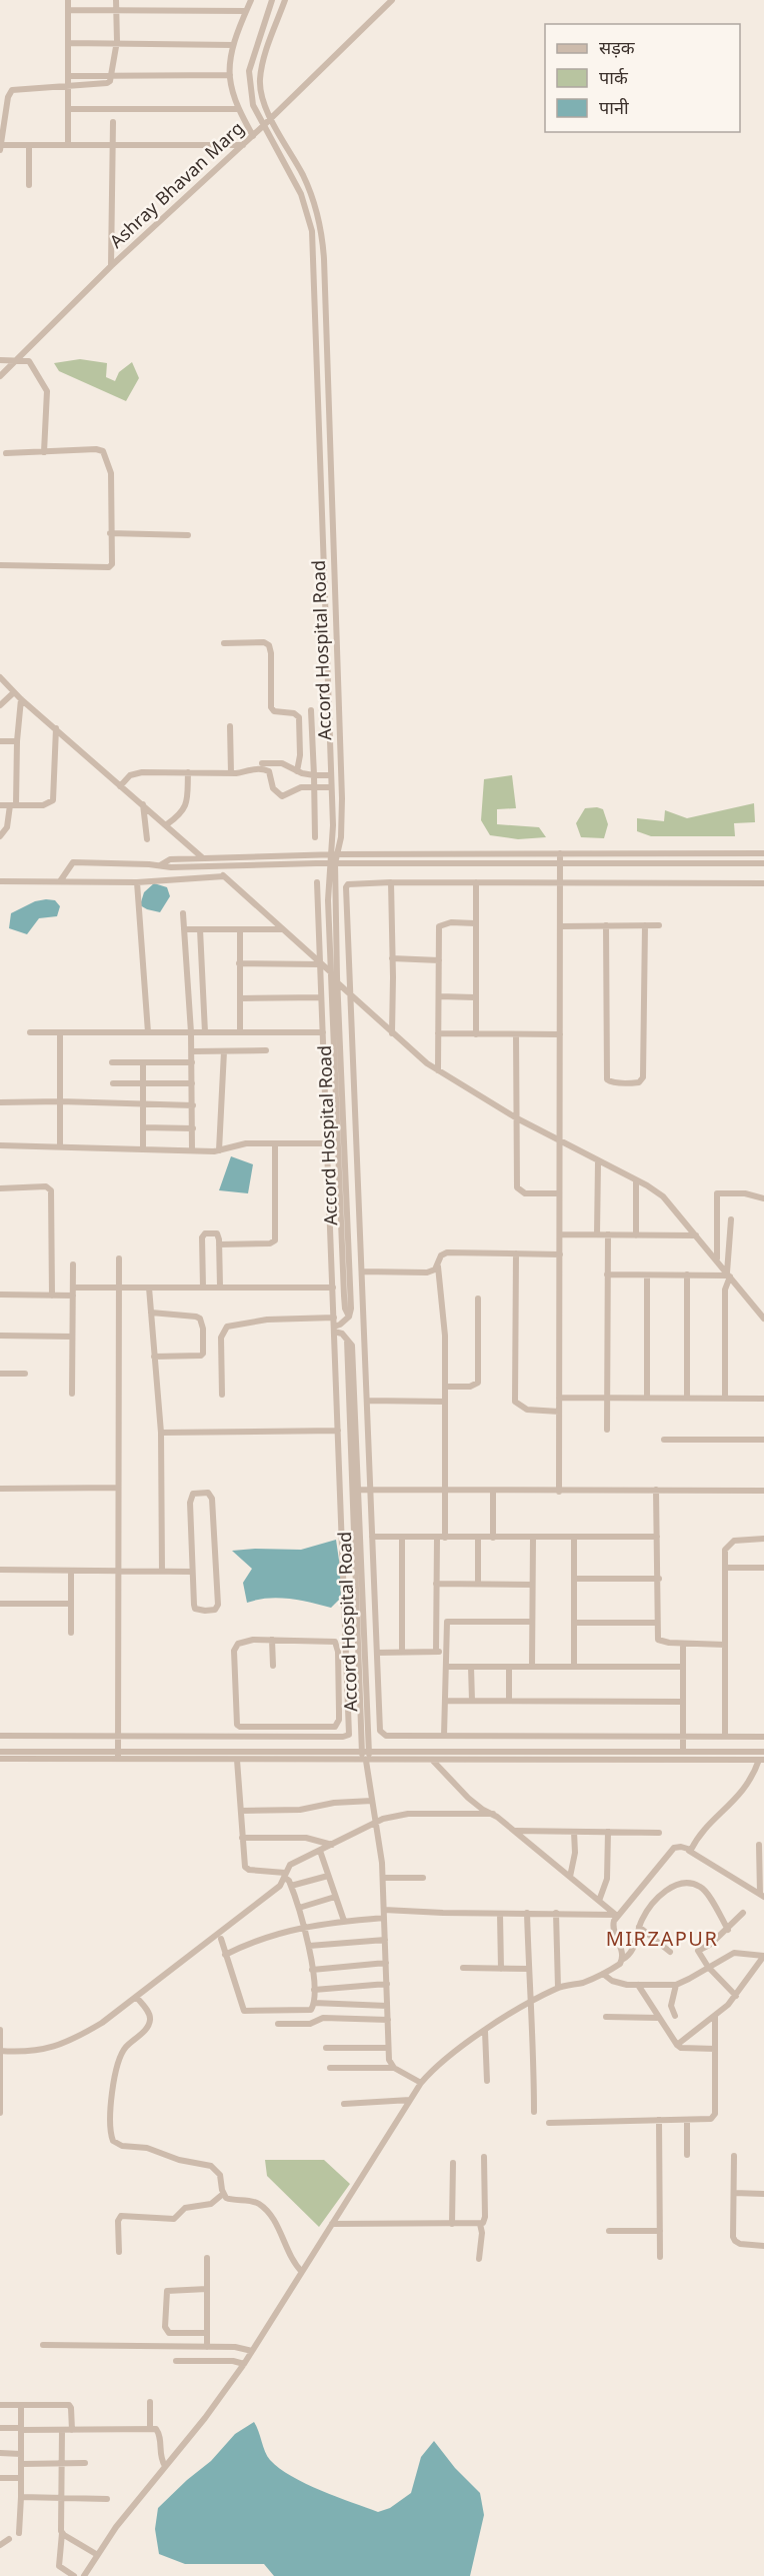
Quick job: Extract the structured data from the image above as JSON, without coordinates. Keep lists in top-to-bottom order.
{
  "streets": {
    "street": ["Ashray Bhavan Marg", "Accord Hospital Road"]
  },
  "crossings": [
    ["Ashray Bhavan Marg", "Accord Hospital Road"]
  ],
  "districts": ["MIRZAPUR"],
  "legend": ["सड़क", "पार्क", "पानी"]
}
